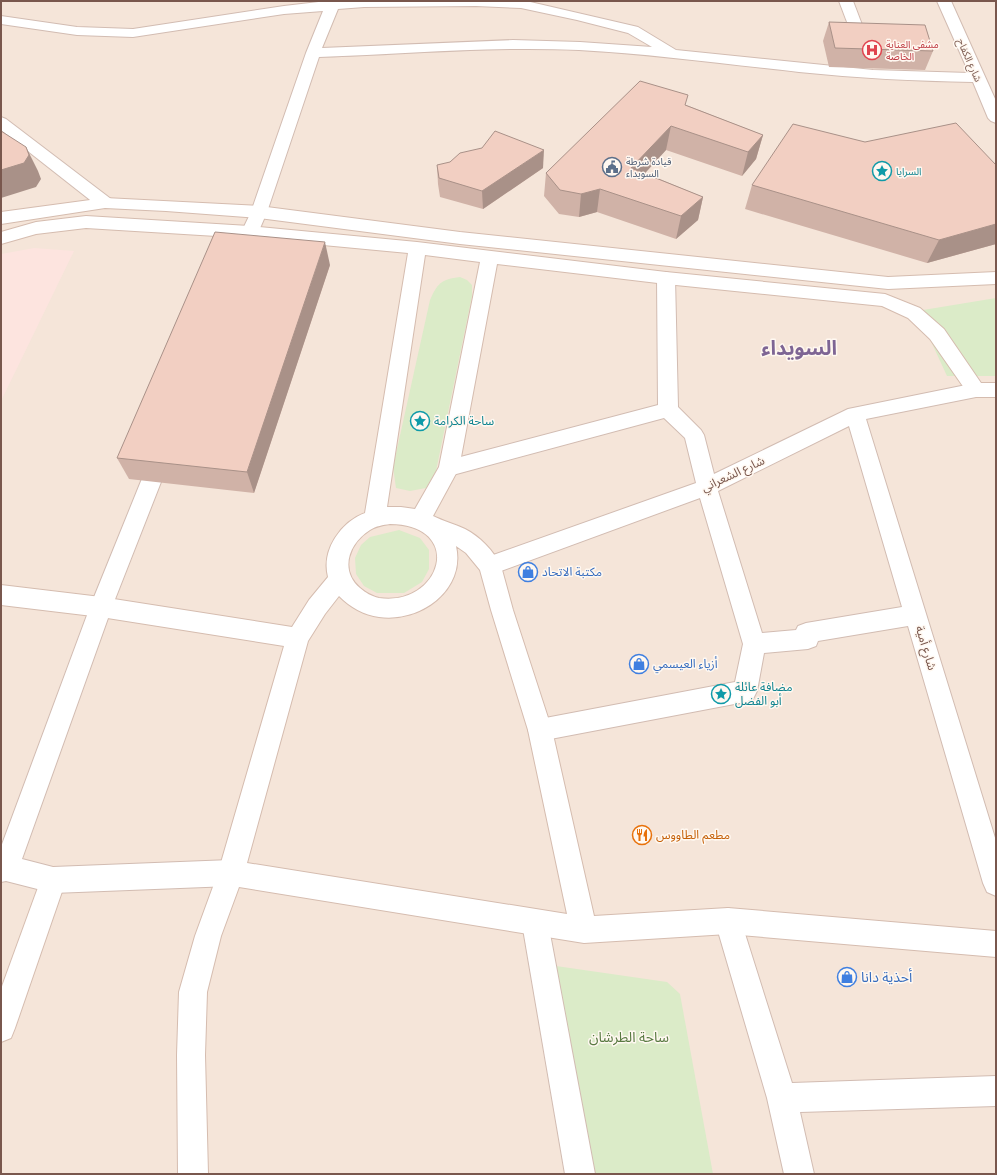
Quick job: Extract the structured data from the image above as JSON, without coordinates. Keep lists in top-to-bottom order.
{
  "streets": {
    "street": ["شارع الكفاح", "شارع الشعراني", "شارع أمية"]
  },
  "crossings": [
    ["شارع الشعراني", "شارع أمية"]
  ],
  "districts": ["السويداء"],
  "parks": ["ساحة الطرشان"],
  "places": {
    "hospital": ["مشفى العناية الخاصة"],
    "public building": ["قيادة شرطة السويداء"],
    "place": ["السرايا", "ساحة الكرامة", "مضافة عائلة أبو الفضل"],
    "shop": ["مكتبة الاتحاد", "أزياء العيسمي", "أحذية دانا"],
    "restaurant": ["مطعم الطاووس"]
  }
}
